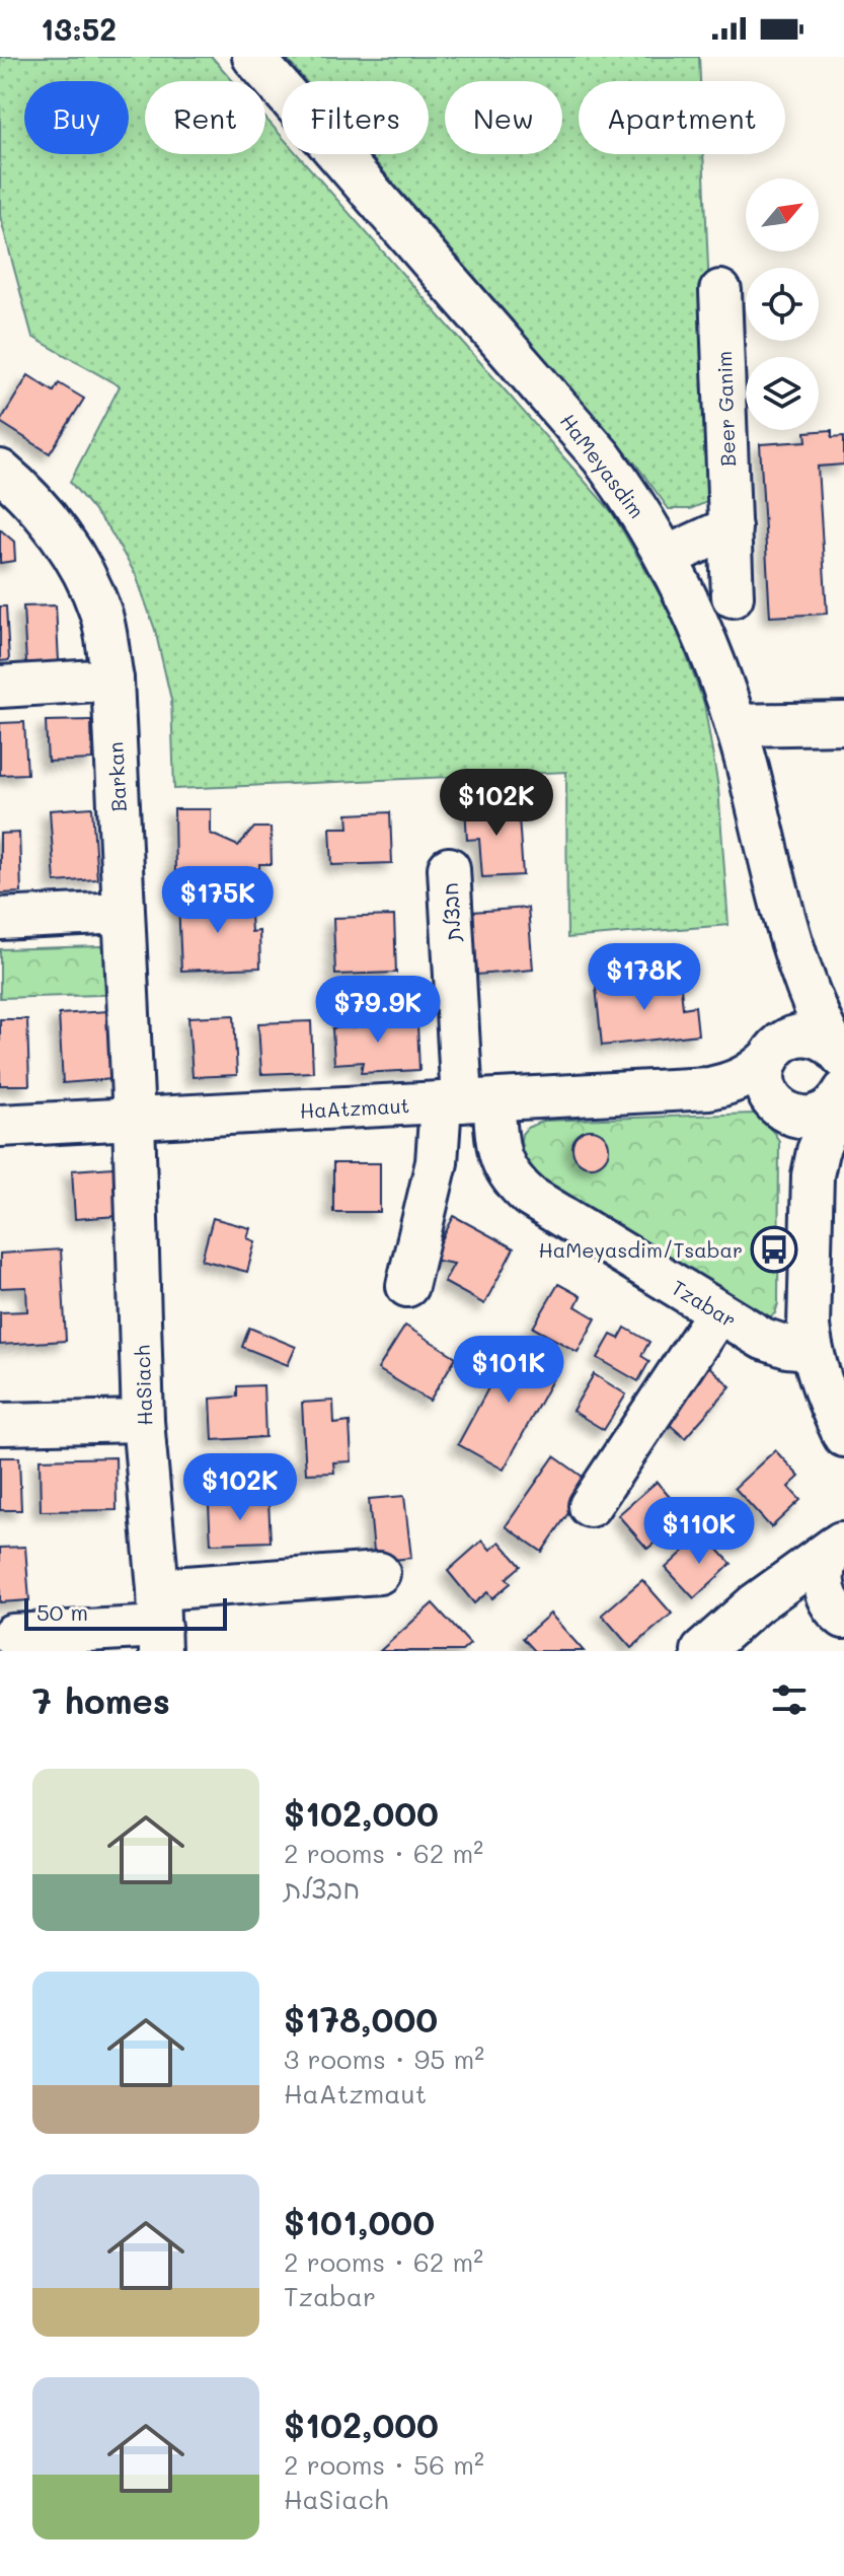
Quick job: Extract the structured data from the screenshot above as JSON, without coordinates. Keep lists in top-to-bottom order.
{
  "streets": {
    "street": [
      "Beer Ganim",
      "HaMeyasdim",
      "Barkan",
      "חבצלת",
      "HaAtzmaut",
      "Tzabar",
      "HaSiach"
    ]
  },
  "crossings": [
    ["HaMeyasdim", "HaAtzmaut"],
    ["Barkan", "HaAtzmaut"],
    ["Barkan", "HaSiach"],
    ["חבצלת", "HaAtzmaut"],
    ["חבצלת", "Tzabar"],
    ["HaAtzmaut", "Tzabar"],
    ["HaAtzmaut", "HaSiach"]
  ],
  "places": {
    "bus stop": ["HaMeyasdim/Tsabar"]
  },
  "scale_bar": "50 m",
  "north": "top right",
  "page": {
    "status": "13:52",
    "chip": [
      "Buy",
      "Rent",
      "Filters",
      "New",
      "Apartment"
    ],
    "price": [
      "$102K",
      "$175K",
      "$178K",
      "$79.9K",
      "$101K",
      "$102K",
      "$110K"
    ],
    "scale": "50 m",
    "heading": "7 homes",
    "list": [
      {
        "name": "$102,000",
        "note": "2 rooms · 62 m² · חבצלת"
      },
      {
        "name": "$178,000",
        "note": "3 rooms · 95 m² · HaAtzmaut"
      },
      {
        "name": "$101,000",
        "note": "2 rooms · 62 m² · Tzabar"
      },
      {
        "name": "$102,000",
        "note": "2 rooms · 56 m² · HaSiach"
      }
    ]
  }
}
